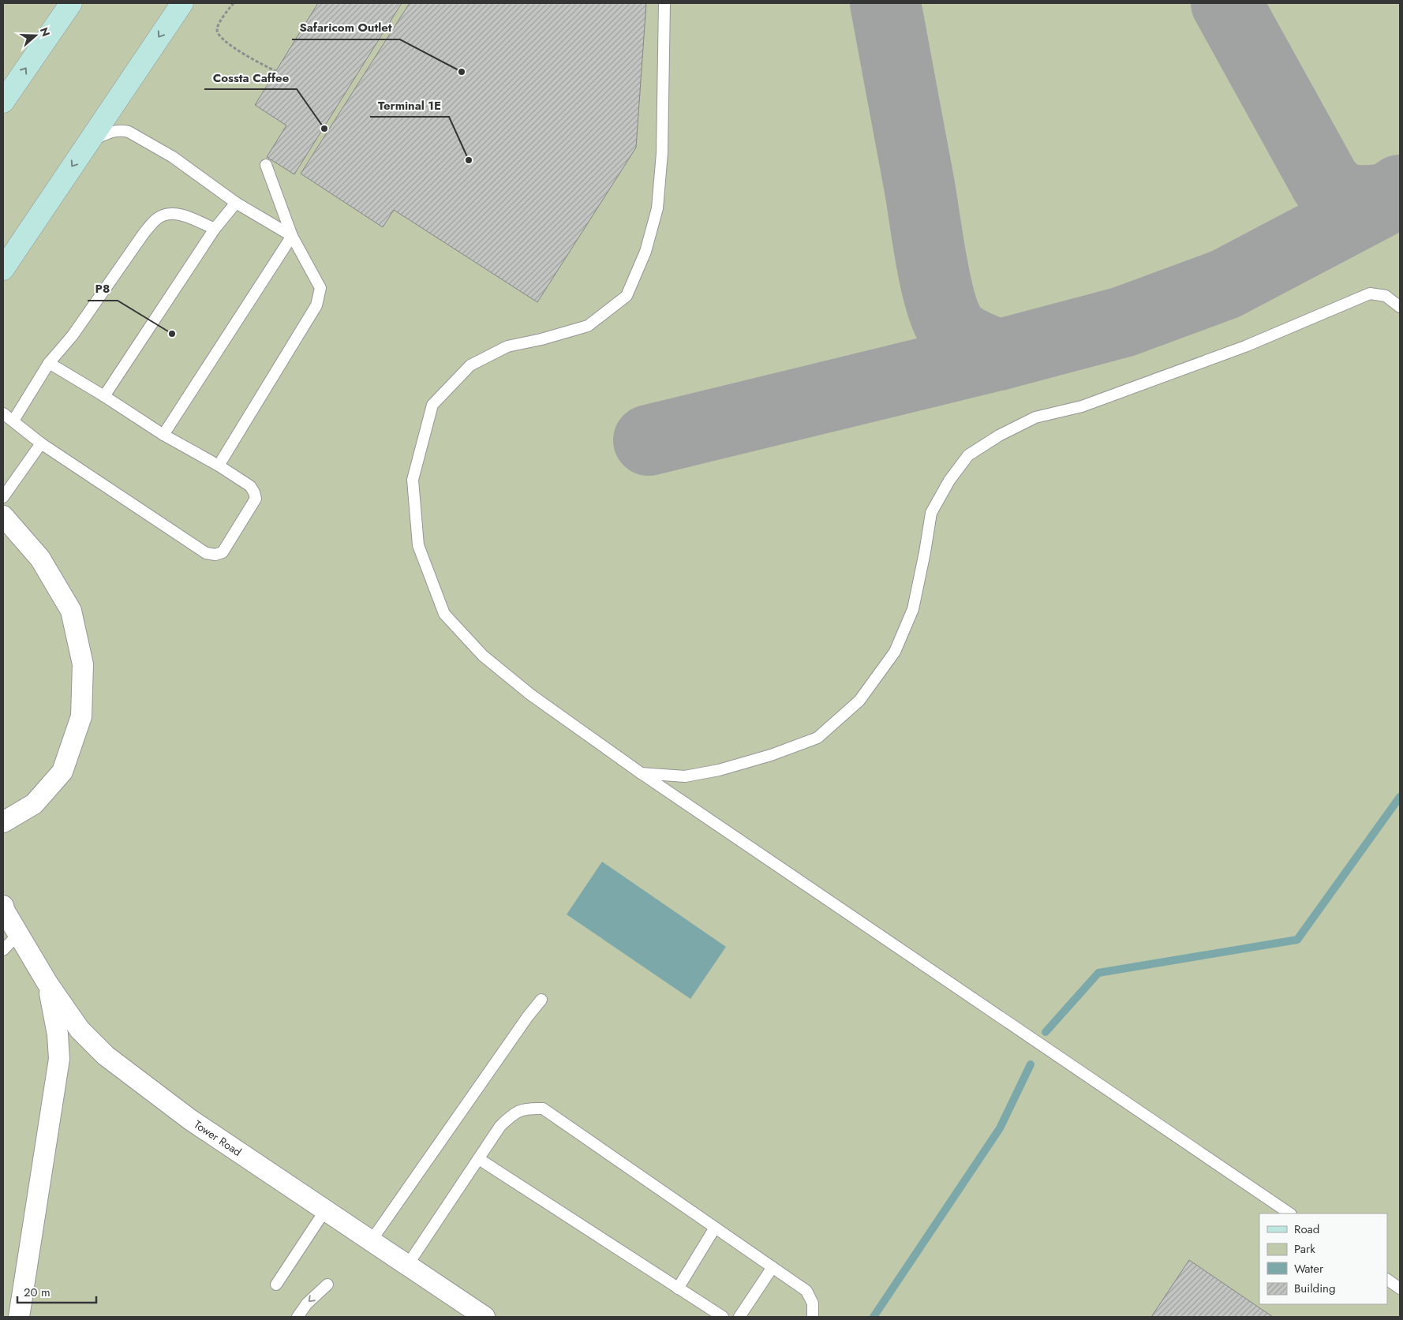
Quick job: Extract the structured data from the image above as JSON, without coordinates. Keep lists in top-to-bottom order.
{
  "streets": {
    "street": ["Tower Road"]
  },
  "places": [
    "Safaricom Outlet",
    "Cossta Caffee",
    "Terminal 1E",
    "P8"
  ],
  "legend": [
    "Road",
    "Park",
    "Water",
    "Building"
  ],
  "scale_bar": "20 m",
  "north": "right"
}
